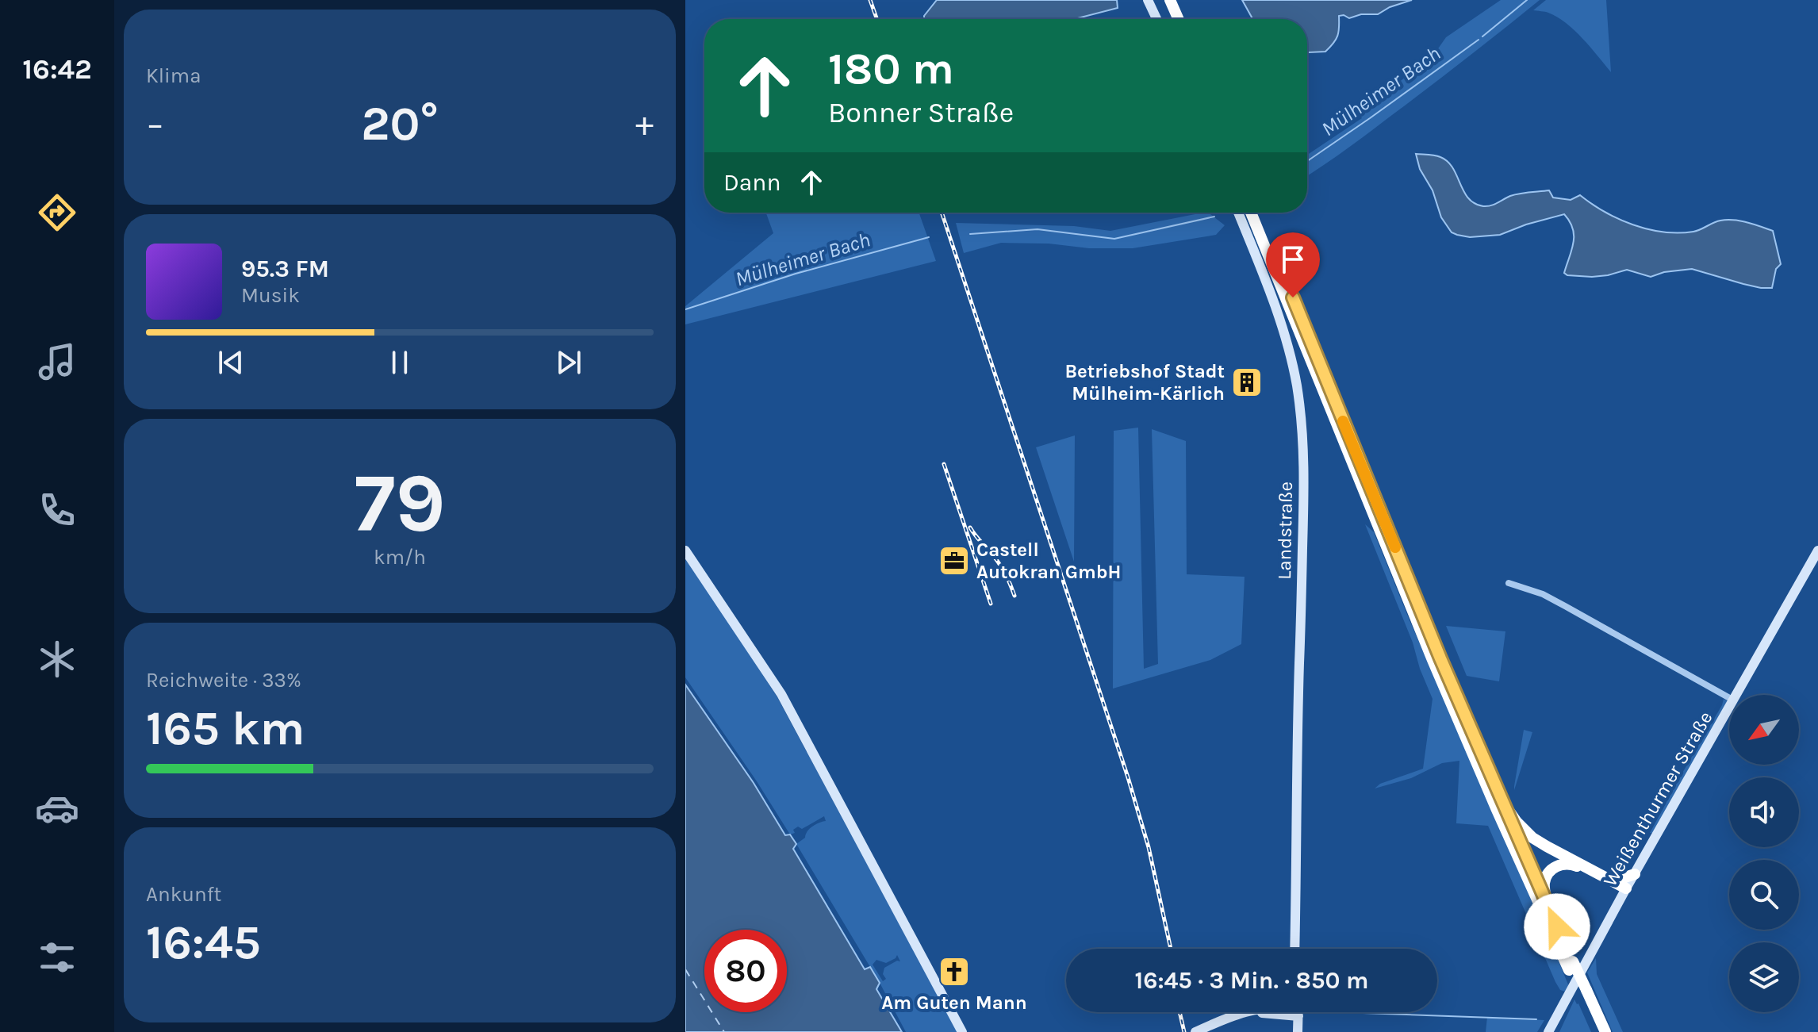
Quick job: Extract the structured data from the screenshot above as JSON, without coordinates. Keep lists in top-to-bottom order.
{
  "streets": {
    "street": ["Landstraße", "Weißenthurmer Straße"]
  },
  "water": ["Mülheimer Bach"],
  "places": {
    "building": ["Betriebshof Stadt Mülheim-Kärlich"],
    "office": ["Castell Autokran GmbH"],
    "church": ["Am Guten Mann"]
  },
  "north": "bottom left",
  "page": {
    "tabs": "16:42",
    "tile": [
      "Klima",
      ["79", "km/h"],
      ["Reichweite · 33%", "165 km"],
      ["Ankunft", "16:45"]
    ],
    "turn": ["180 m", "Bonner Straße"],
    "heat": ["−", "20°", "+"],
    "then": "Dann",
    "song": ["95.3 FM", "Musik"],
    "limit": "80",
    "trip": "16:45 · 3 Min. · 850 m"
  }
}
